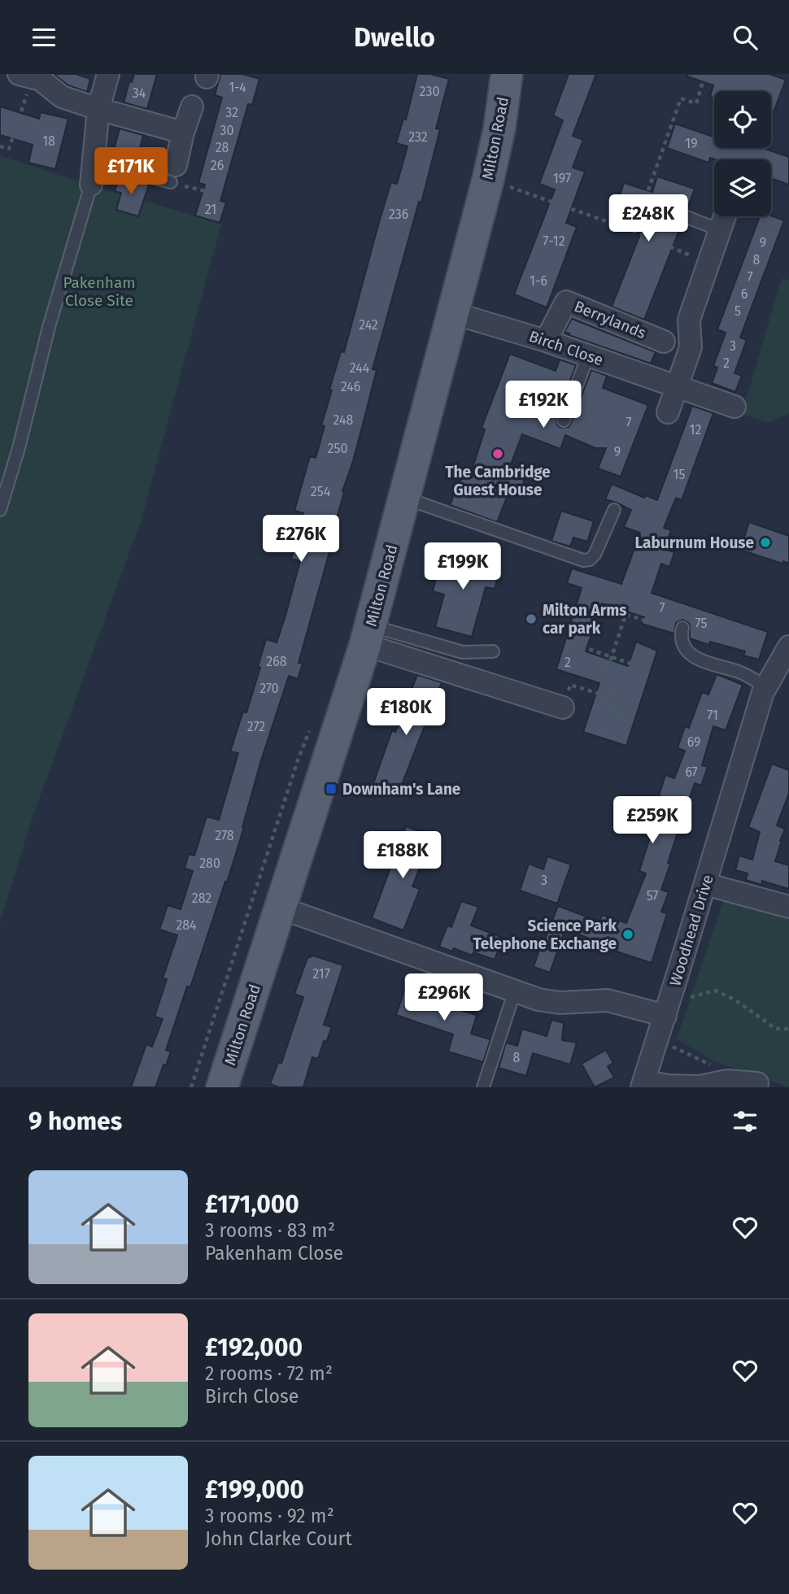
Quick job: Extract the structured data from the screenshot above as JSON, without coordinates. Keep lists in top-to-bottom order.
{
  "streets": {
    "main road": ["Milton Road"],
    "street": ["Berrylands", "Birch Close", "Woodhead Drive"]
  },
  "crossings": [
    ["Milton Road", "Birch Close"],
    ["Berrylands", "Birch Close"]
  ],
  "parks": ["Pakenham Close Site"],
  "places": {
    "other": [
      "The Cambridge Guest House",
      "Laburnum House",
      "Milton Arms car park",
      "Science Park Telephone Exchange"
    ],
    "transit": ["Downham's Lane"]
  },
  "house_numbers": [
    "1-4",
    "230",
    "34",
    "32",
    "30",
    "232",
    "18",
    "19",
    "28",
    "26",
    "197",
    "21",
    "236",
    "7-12",
    "9",
    "8",
    "7",
    "1-6",
    "6",
    "5",
    "242",
    "3",
    "2",
    "244",
    "246",
    "248",
    "7",
    "12",
    "250",
    "9",
    "15",
    "254",
    "7",
    "75",
    "268",
    "2",
    "270",
    "71",
    "272",
    "69",
    "67",
    "278",
    "280",
    "3",
    "57",
    "282",
    "284",
    "217",
    "8"
  ],
  "page": {
    "header": "Dwello",
    "price": [
      "£171K",
      "£248K",
      "£192K",
      "£276K",
      "£199K",
      "£180K",
      "£259K",
      "£188K",
      "£296K"
    ],
    "heading": "9 homes",
    "list": [
      {
        "name": "£171,000",
        "note": "3 rooms · 83 m² · Pakenham Close"
      },
      {
        "name": "£192,000",
        "note": "2 rooms · 72 m² · Birch Close"
      },
      {
        "name": "£199,000",
        "note": "3 rooms · 92 m² · John Clarke Court"
      }
    ]
  }
}
